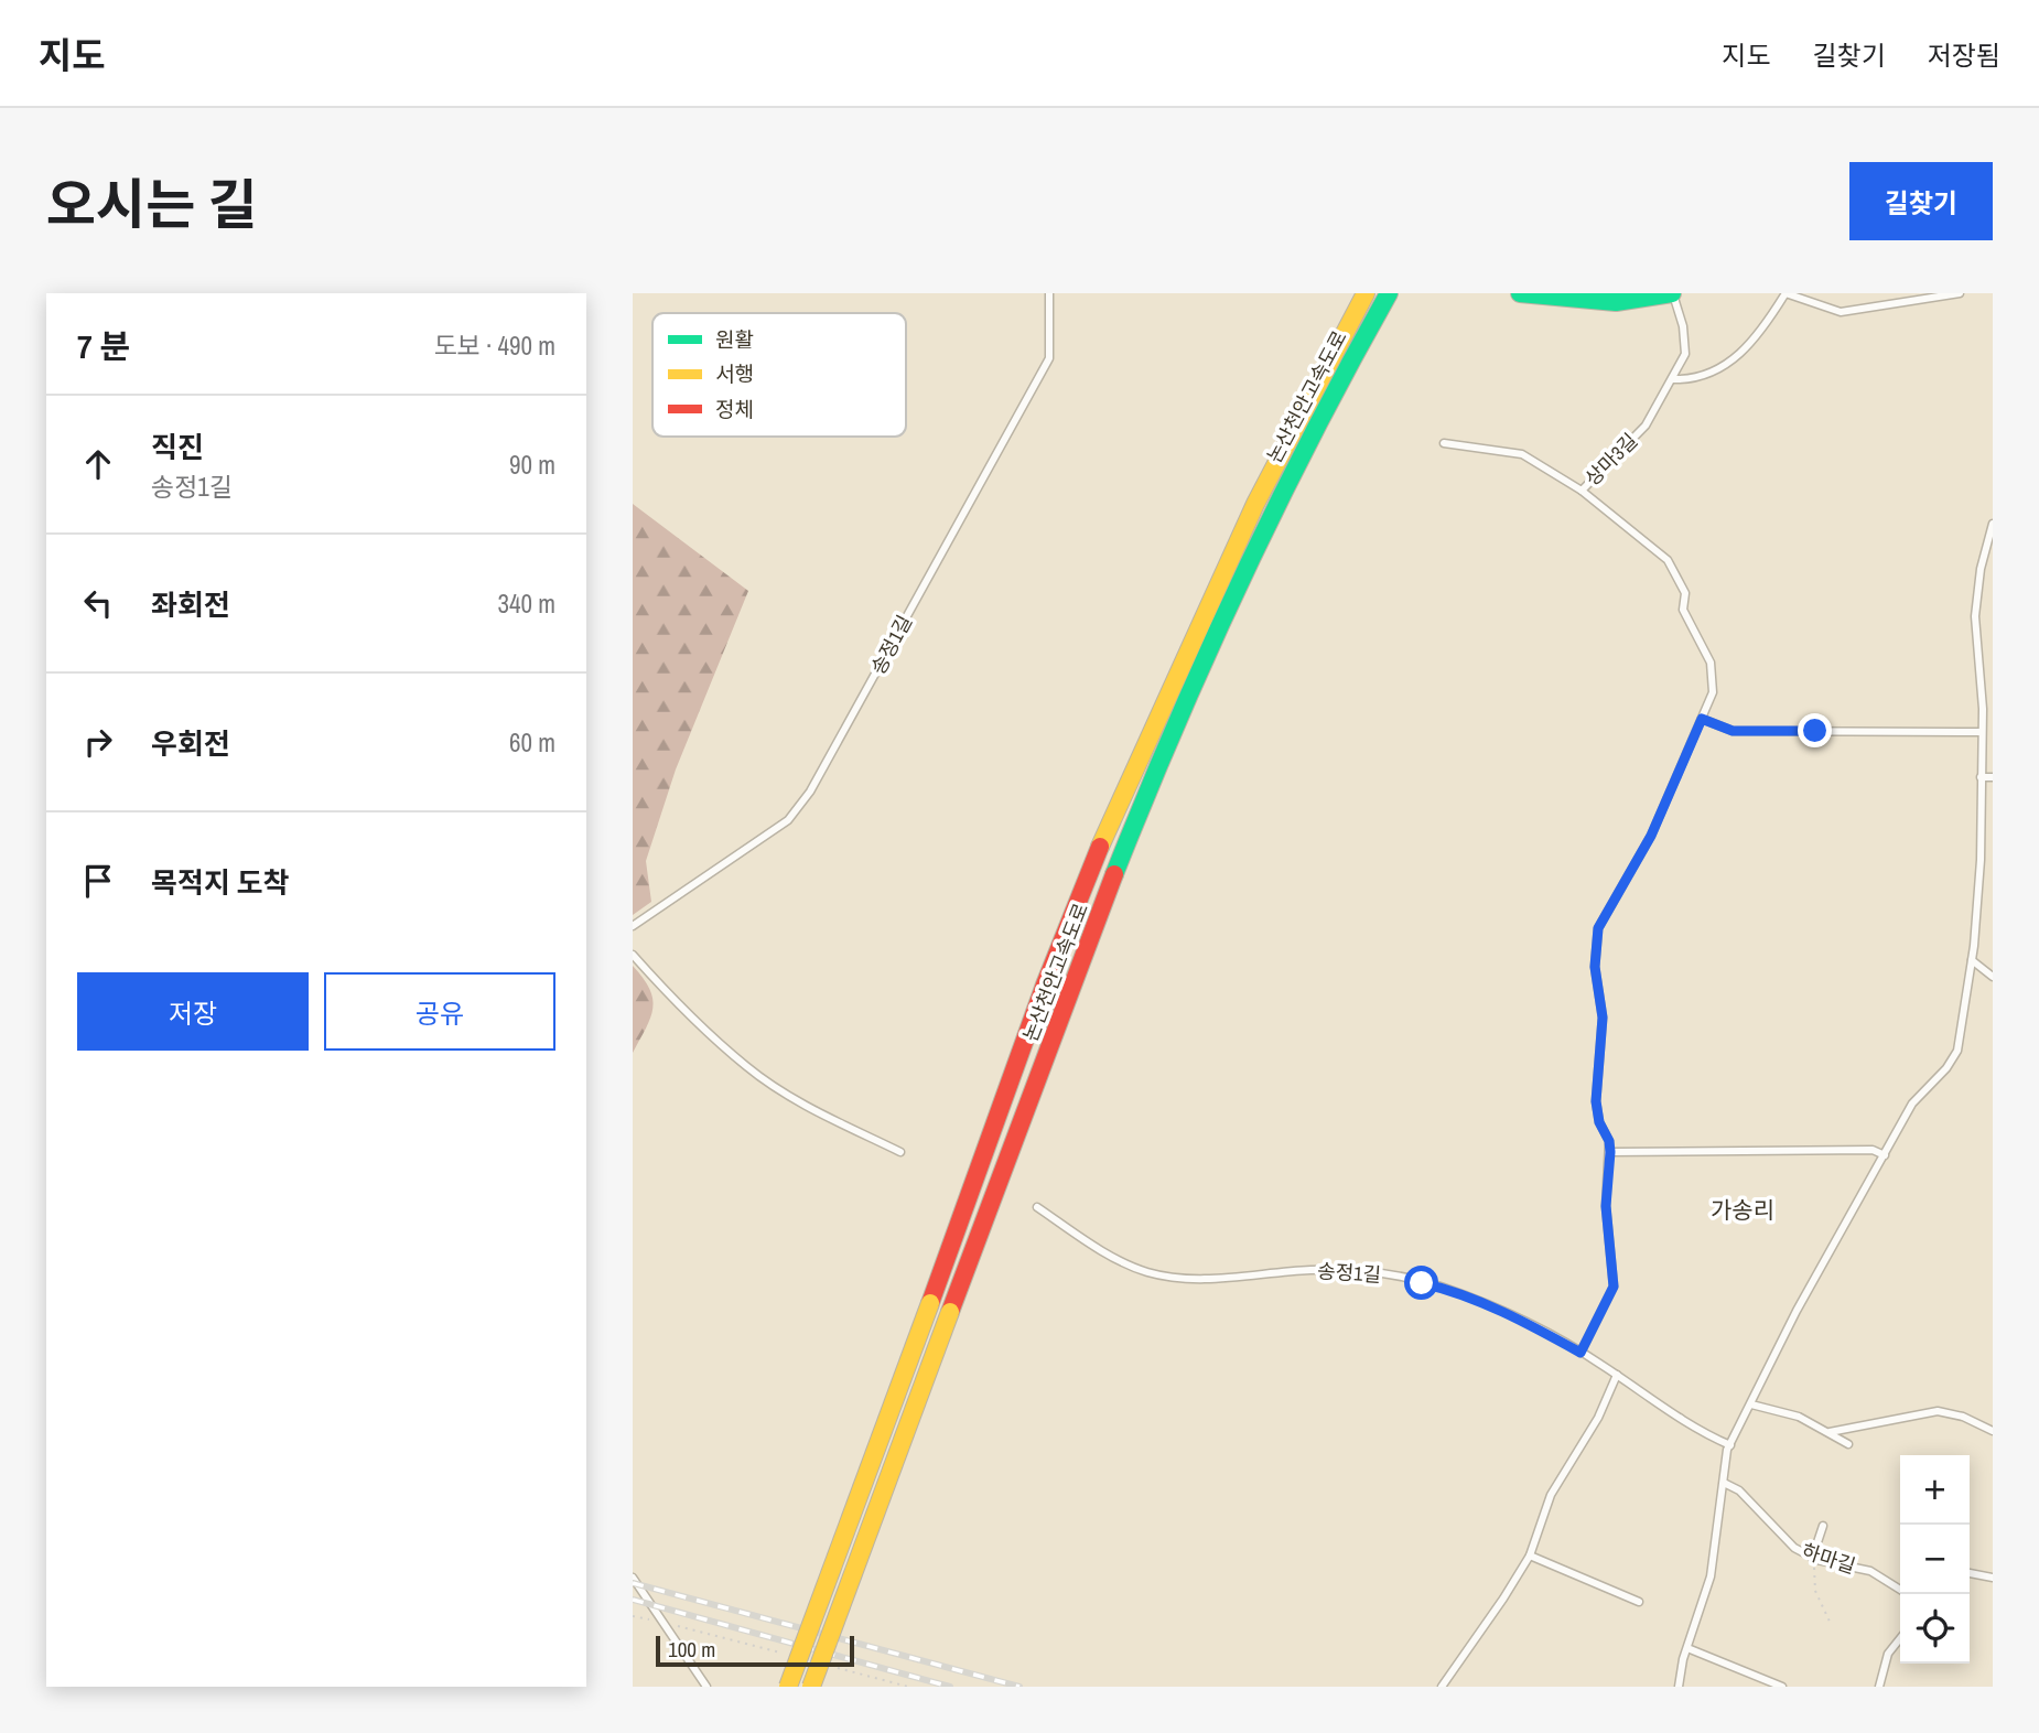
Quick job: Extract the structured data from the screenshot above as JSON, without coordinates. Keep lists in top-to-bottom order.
{
  "streets": {
    "main road": ["논산천안고속도로"],
    "lane": ["상마3길", "송정1길", "하마길"]
  },
  "districts": ["가송리"],
  "legend": ["원활", "서행", "정체"],
  "scale_bar": "100 m",
  "page": {
    "header": "지도",
    "nav": ["지도", "길찾기", "저장됨"],
    "title": "오시는 길",
    "buttons": [
      "길찾기",
      ["저장", "공유"]
    ],
    "heading": ["7 분", "도보 · 490 m"],
    "list": [
      ["직진", "송정1길", "90 m"],
      ["좌회전", "340 m"],
      ["우회전", "60 m"],
      "목적지 도착"
    ],
    "map_buttons": ["+", "−"],
    "scale": "100 m"
  }
}
